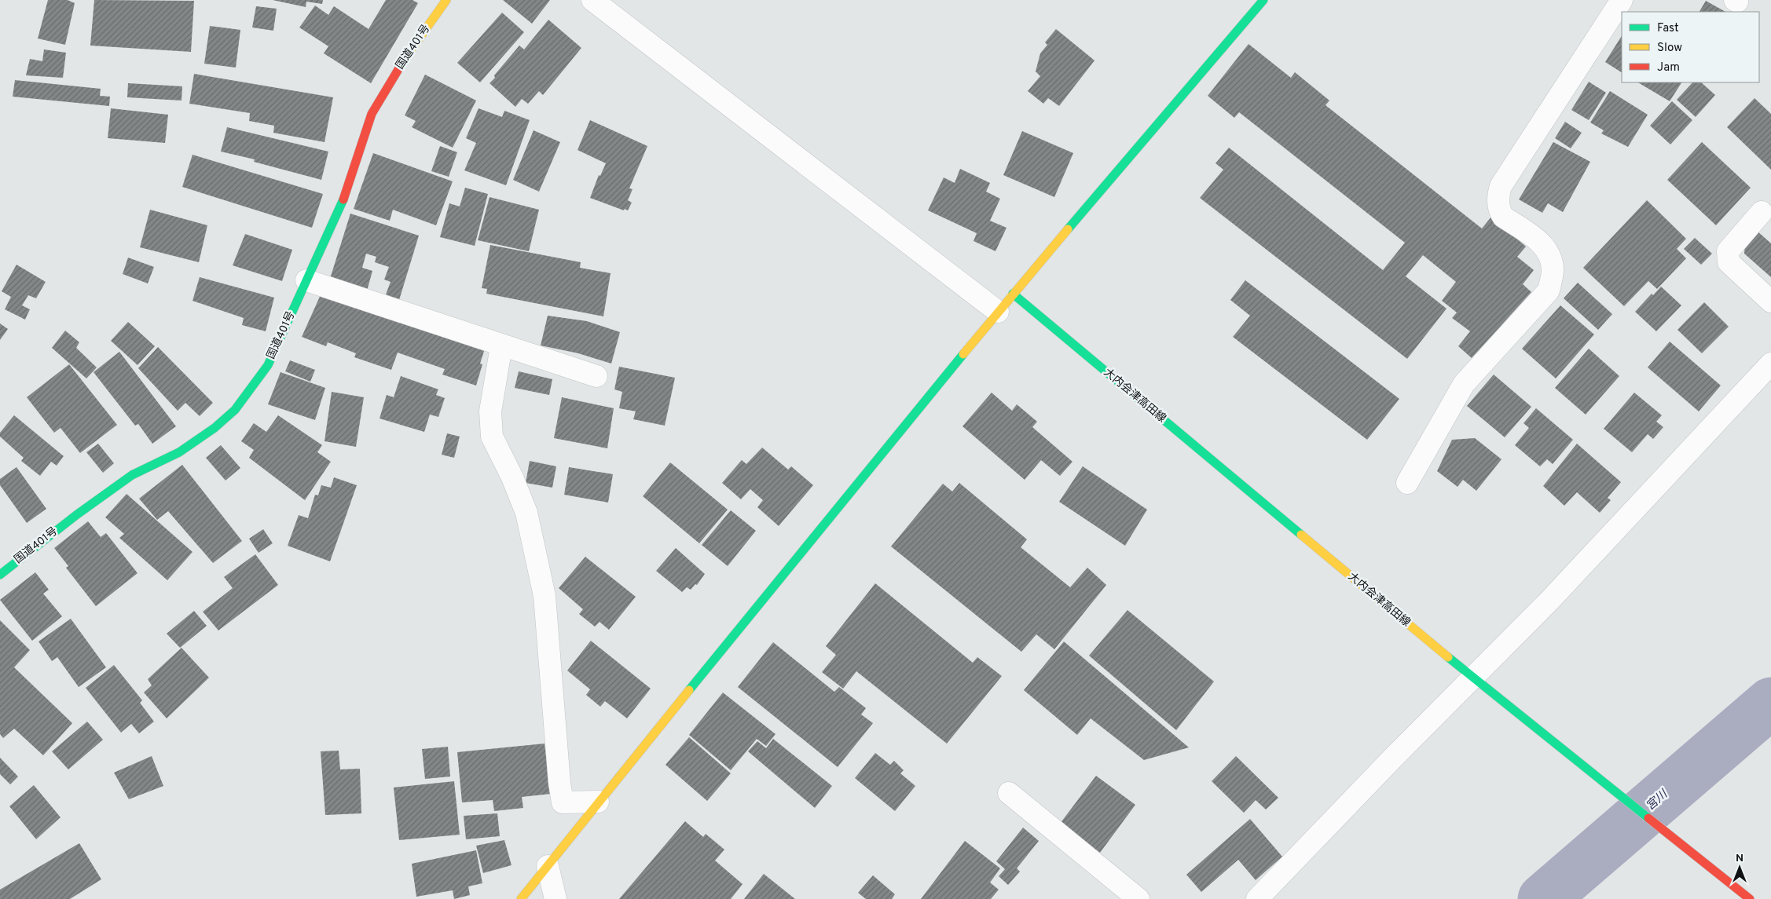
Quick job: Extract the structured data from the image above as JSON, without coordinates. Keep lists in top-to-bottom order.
{
  "streets": {
    "main road": ["国道401号", "大内会津高田線"]
  },
  "water": ["宮川"],
  "legend": ["Fast", "Slow", "Jam"],
  "north": "top"
}
